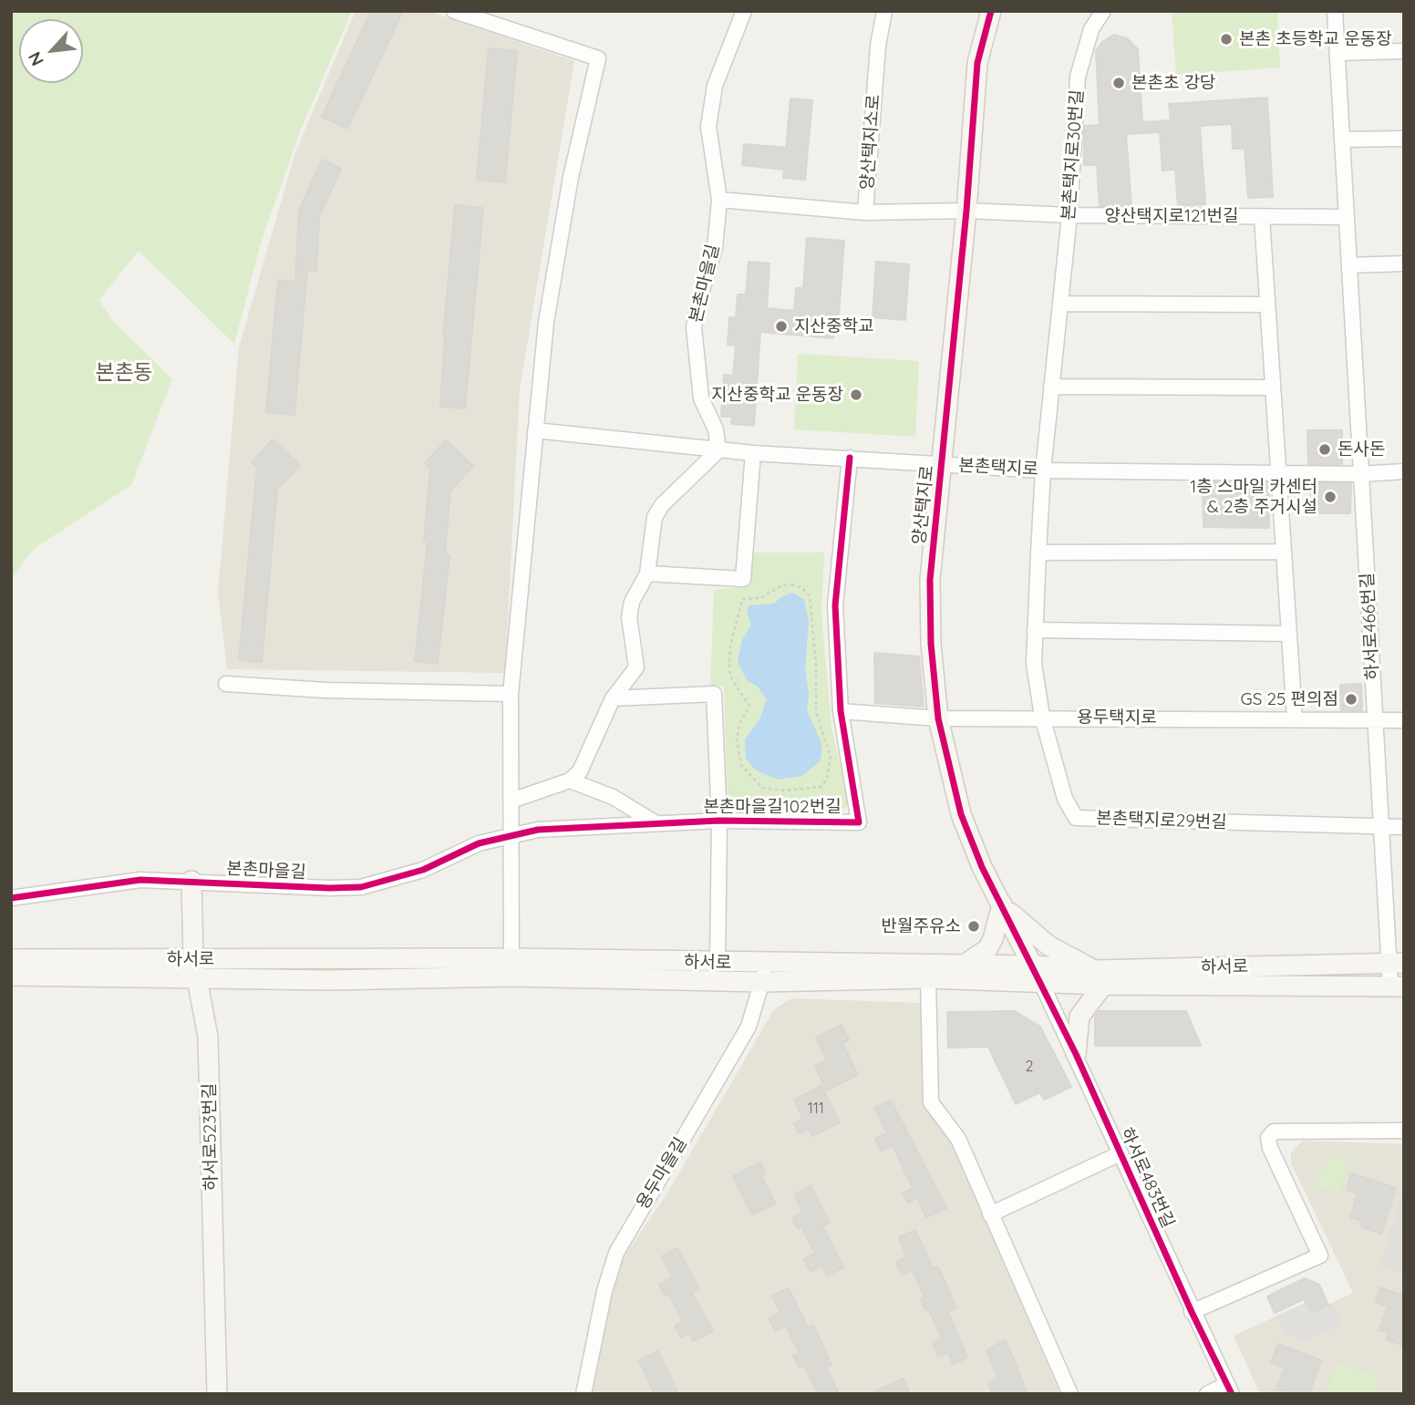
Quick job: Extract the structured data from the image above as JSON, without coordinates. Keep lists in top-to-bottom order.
{
  "streets": {
    "main road": ["양산택지로", "하서로", "하서로523번길"],
    "street": [
      "양산택지소로",
      "본촌택지로30번길",
      "양산택지로121번길",
      "본촌마을길",
      "본촌택지로",
      "하서로466번길",
      "용두택지로",
      "본촌마을길102번길",
      "본촌택지로29번길",
      "용두마을길",
      "하서로483번길"
    ]
  },
  "crossings": [
    ["양산택지소로", "양산택지로121번길"],
    ["양산택지소로", "양산택지로"],
    ["본촌택지로30번길", "양산택지로121번길"],
    ["본촌택지로30번길", "본촌택지로"],
    ["본촌택지로30번길", "본촌택지로29번길"],
    ["양산택지로121번길", "양산택지로"],
    ["양산택지로121번길", "하서로466번길"],
    ["본촌마을길", "본촌택지로"],
    ["본촌마을길", "본촌마을길102번길"],
    ["본촌마을길", "하서로523번길"],
    ["본촌택지로", "양산택지로"],
    ["본촌택지로", "하서로466번길"],
    ["본촌택지로", "본촌마을길102번길"],
    ["본촌택지로", "본촌택지로29번길"],
    ["양산택지로", "용두택지로"],
    ["양산택지로", "하서로"],
    ["양산택지로", "하서로483번길"],
    ["하서로466번길", "용두택지로"],
    ["하서로466번길", "본촌택지로29번길"],
    ["하서로466번길", "하서로"],
    ["용두택지로", "본촌마을길102번길"],
    ["용두택지로", "본촌택지로29번길"],
    ["하서로", "하서로523번길"],
    ["하서로", "용두마을길"],
    ["하서로", "하서로483번길"]
  ],
  "districts": ["본촌동"],
  "places": [
    "본촌 초등학교 운동장",
    "본촌초 강당",
    "지산중학교",
    "지산중학교 운동장",
    "돈사돈",
    "1층 스마일 카센터 & 2층 주거시설",
    "GS 25 편의점",
    "반월주유소"
  ],
  "house_numbers": ["2", "111"],
  "north": "bottom left"
}
